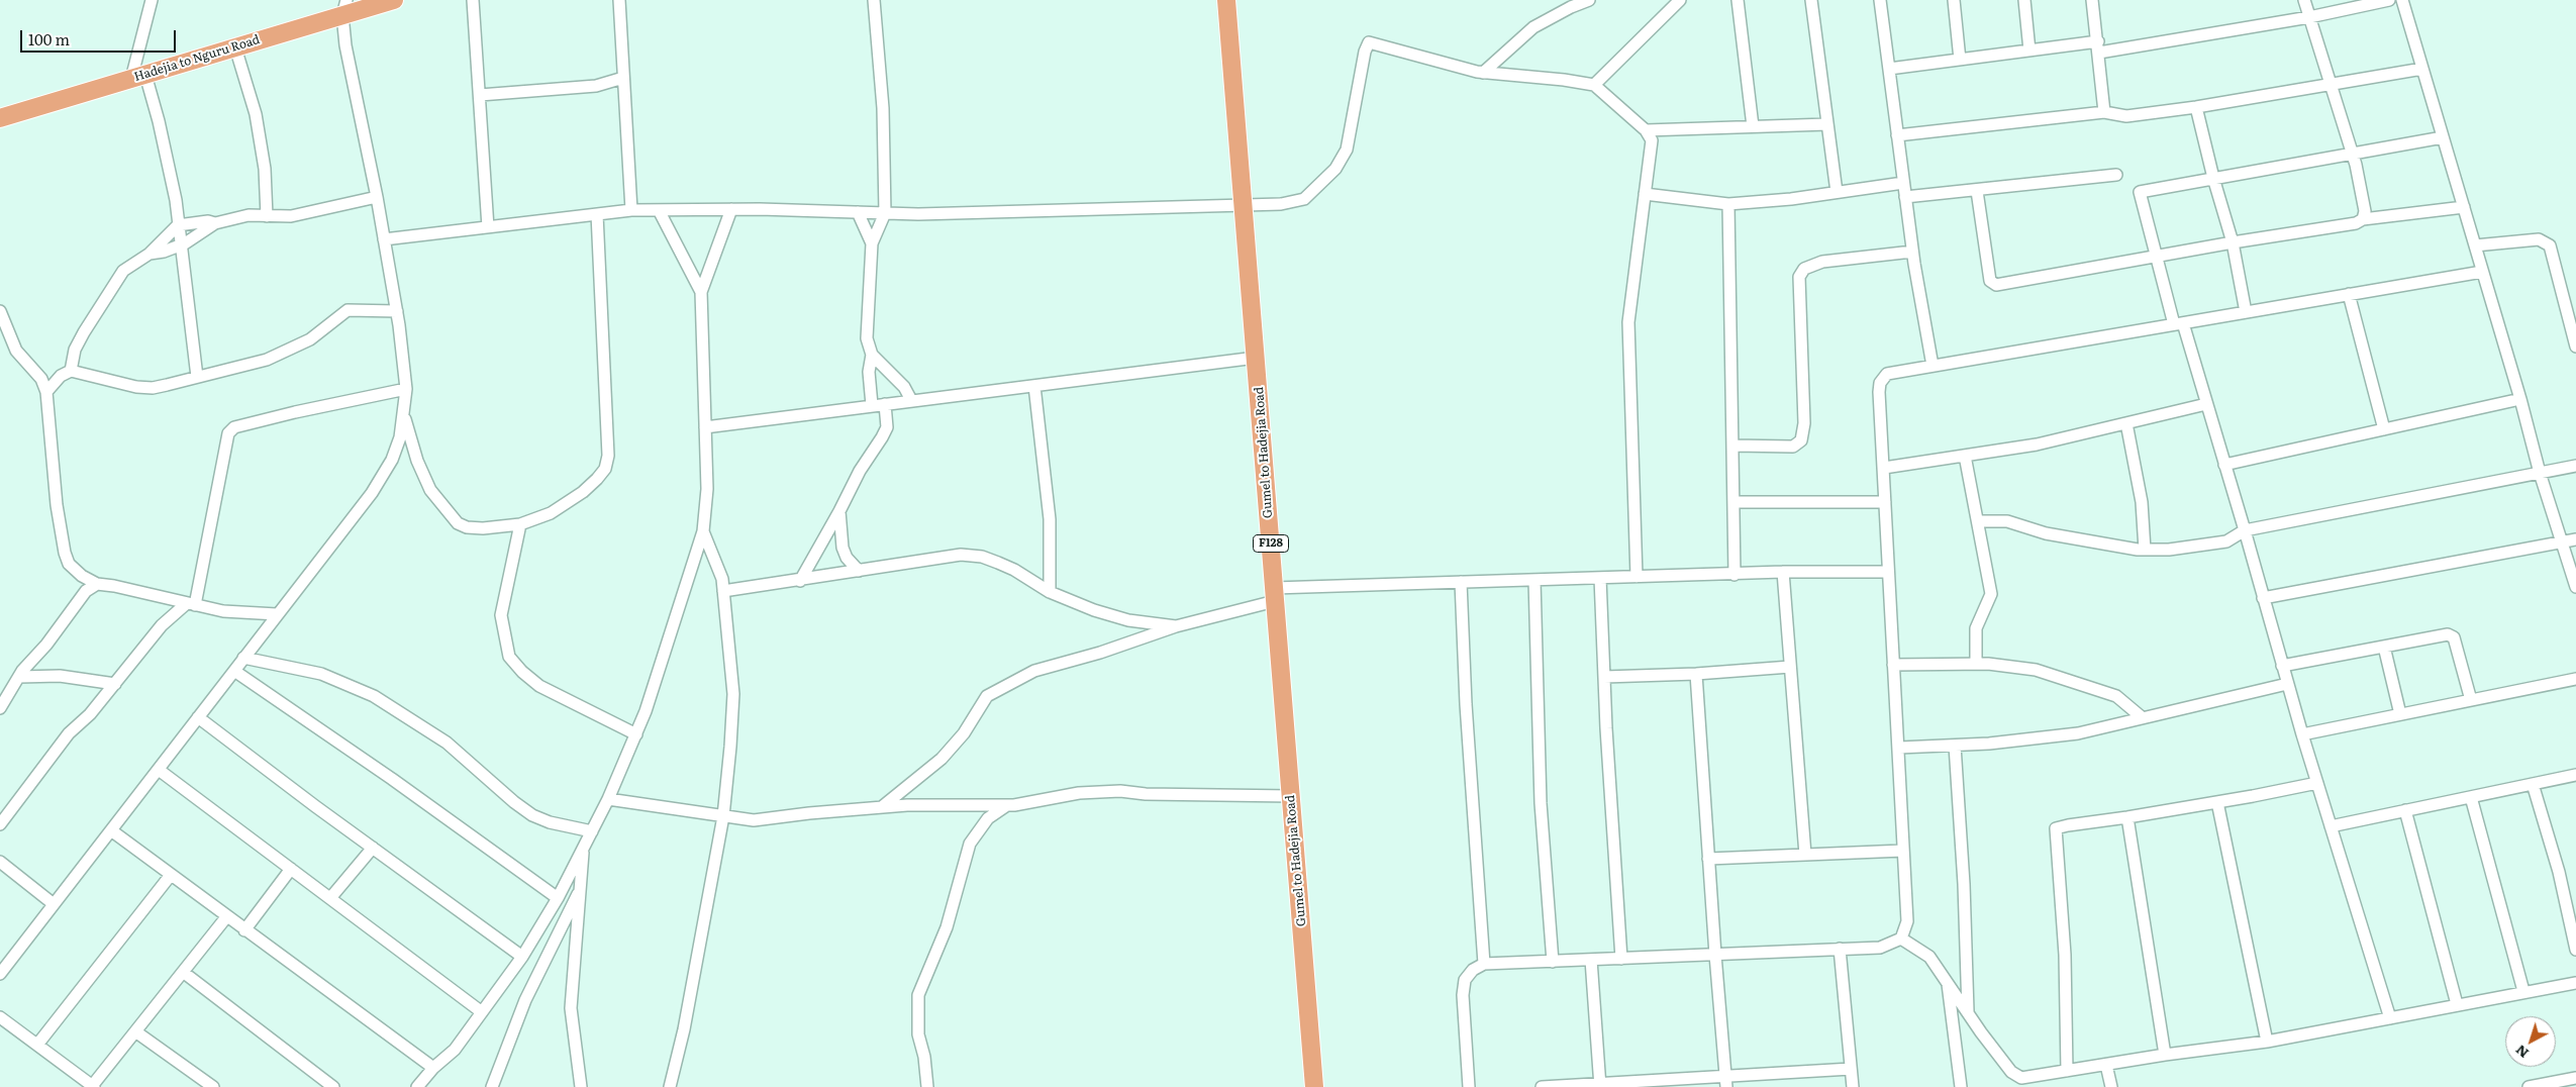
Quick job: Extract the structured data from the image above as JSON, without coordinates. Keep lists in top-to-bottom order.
{
  "streets": {
    "main road": ["Hadejia to Nguru Road", "Gumel to Hadejia Road", "F128"]
  },
  "scale_bar": "100 m",
  "north": "bottom left"
}
